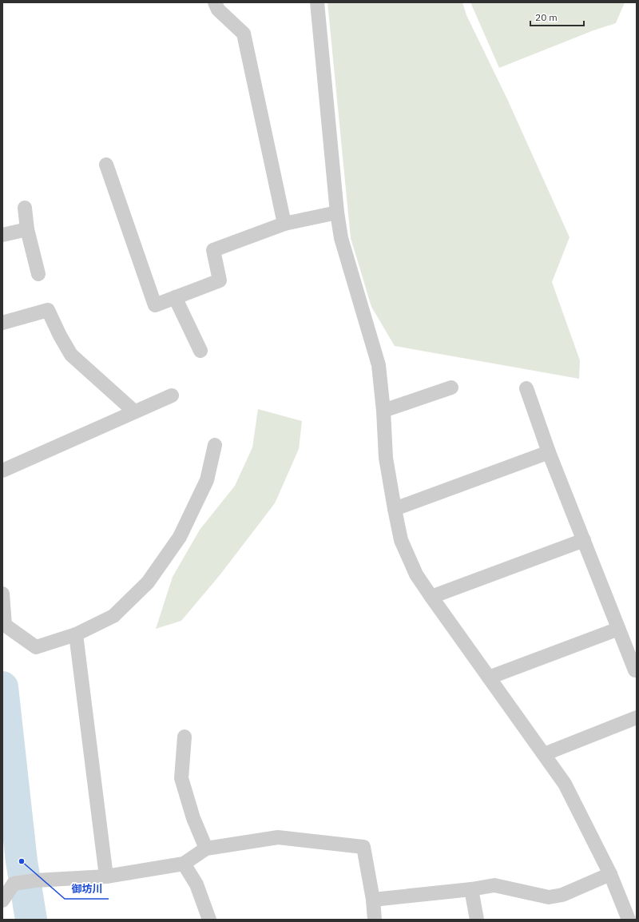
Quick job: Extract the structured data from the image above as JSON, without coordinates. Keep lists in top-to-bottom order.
{
  "places": ["御坊川"],
  "scale_bar": "20 m"
}
